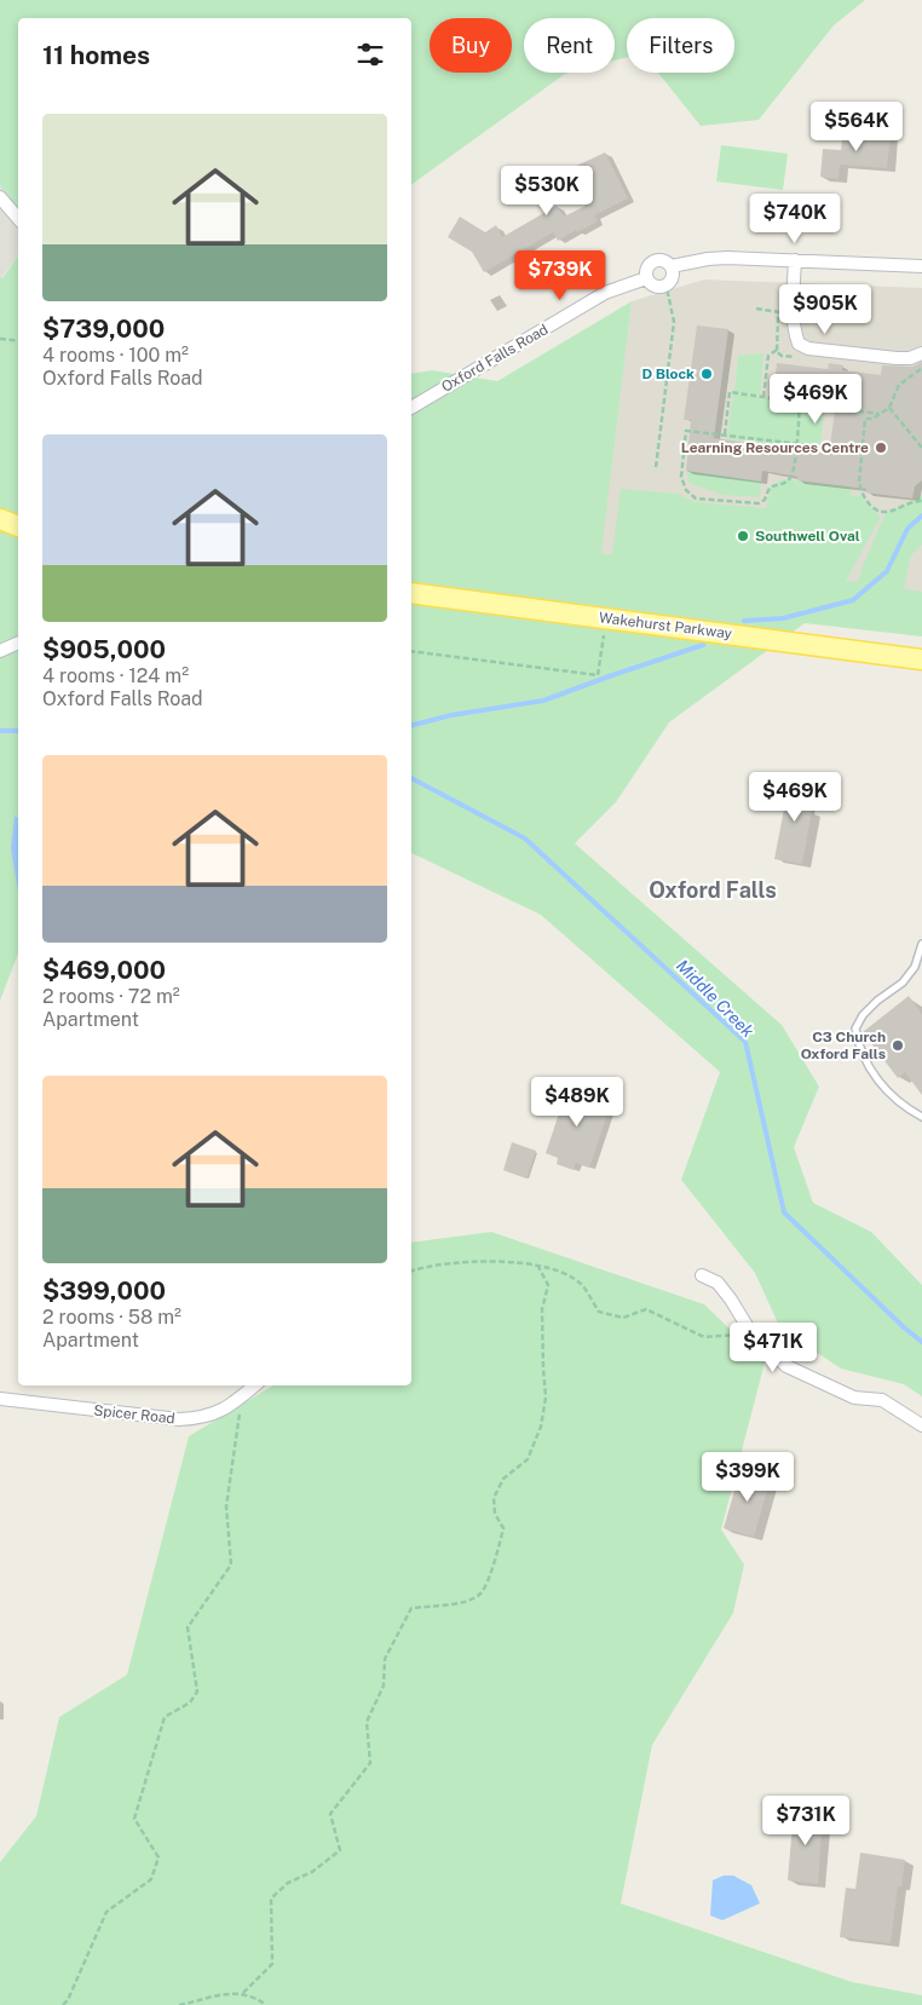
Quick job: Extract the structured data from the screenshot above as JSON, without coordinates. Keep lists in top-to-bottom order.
{
  "streets": {
    "main road": ["Wakehurst Parkway"],
    "street": ["Oxford Falls Road", "Spicer Road"]
  },
  "districts": ["Oxford Falls"],
  "water": ["Middle Creek"],
  "places": [
    "D Block",
    "Learning Resources Centre",
    "Southwell Oval",
    "C3 Church Oxford Falls"
  ],
  "page": {
    "chip": ["Buy", "Rent", "Filters"],
    "heading": "11 homes",
    "list": [
      {
        "name": "$739,000",
        "note": "4 rooms · 100 m² · Oxford Falls Road"
      },
      {
        "name": "$905,000",
        "note": "4 rooms · 124 m² · Oxford Falls Road"
      },
      {
        "name": "$469,000",
        "note": "2 rooms · 72 m² · Apartment"
      },
      {
        "name": "$399,000",
        "note": "2 rooms · 58 m² · Apartment"
      }
    ],
    "price": [
      "$564K",
      "$530K",
      "$740K",
      "$739K",
      "$905K",
      "$469K",
      "$469K",
      "$489K",
      "$471K",
      "$399K",
      "$731K"
    ]
  }
}
